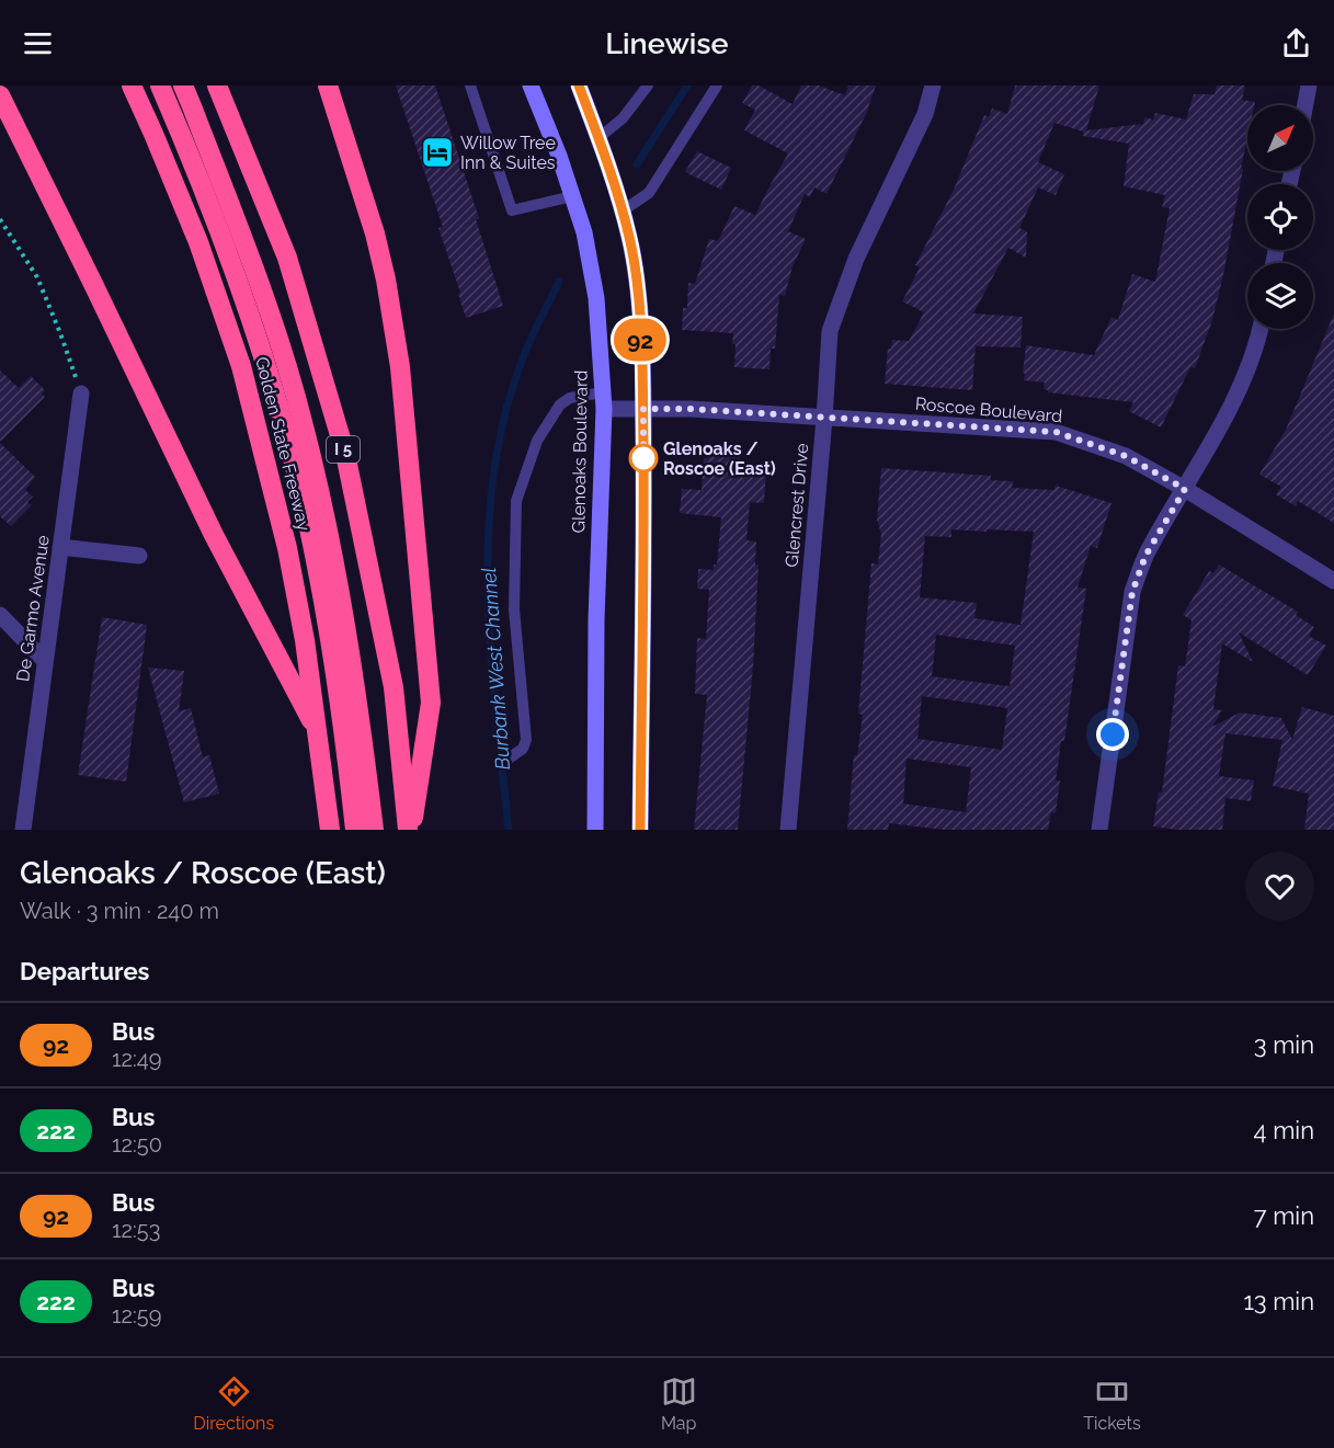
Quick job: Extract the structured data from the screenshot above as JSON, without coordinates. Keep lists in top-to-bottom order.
{
  "streets": {
    "highway": ["Golden State Freeway", "I 5"],
    "main road": ["Glenoaks Boulevard"],
    "street": ["Roscoe Boulevard", "Glencrest Drive", "De Garmo Avenue"]
  },
  "crossings": [
    ["Roscoe Boulevard", "Glenoaks Boulevard"],
    ["Roscoe Boulevard", "Glencrest Drive"]
  ],
  "water": ["Burbank West Channel"],
  "places": {
    "hotel": ["Willow Tree Inn & Suites"],
    "other": ["Glenoaks / Roscoe (East)"]
  },
  "lines": ["bus line 92"],
  "north": "top right",
  "page": {
    "header": "Linewise",
    "on_map": "92",
    "heading": [
      ["Glenoaks / Roscoe (East)", "Walk · 3 min · 240 m"],
      "Departures"
    ],
    "list": [
      {
        "mark": "92",
        "name": "Bus",
        "note": "12:49",
        "value": "3 min"
      },
      {
        "mark": "222",
        "name": "Bus",
        "note": "12:50",
        "value": "4 min"
      },
      {
        "mark": "92",
        "name": "Bus",
        "note": "12:53",
        "value": "7 min"
      },
      {
        "mark": "222",
        "name": "Bus",
        "note": "12:59",
        "value": "13 min"
      }
    ],
    "tabs": ["Directions", "Map", "Tickets"]
  }
}
